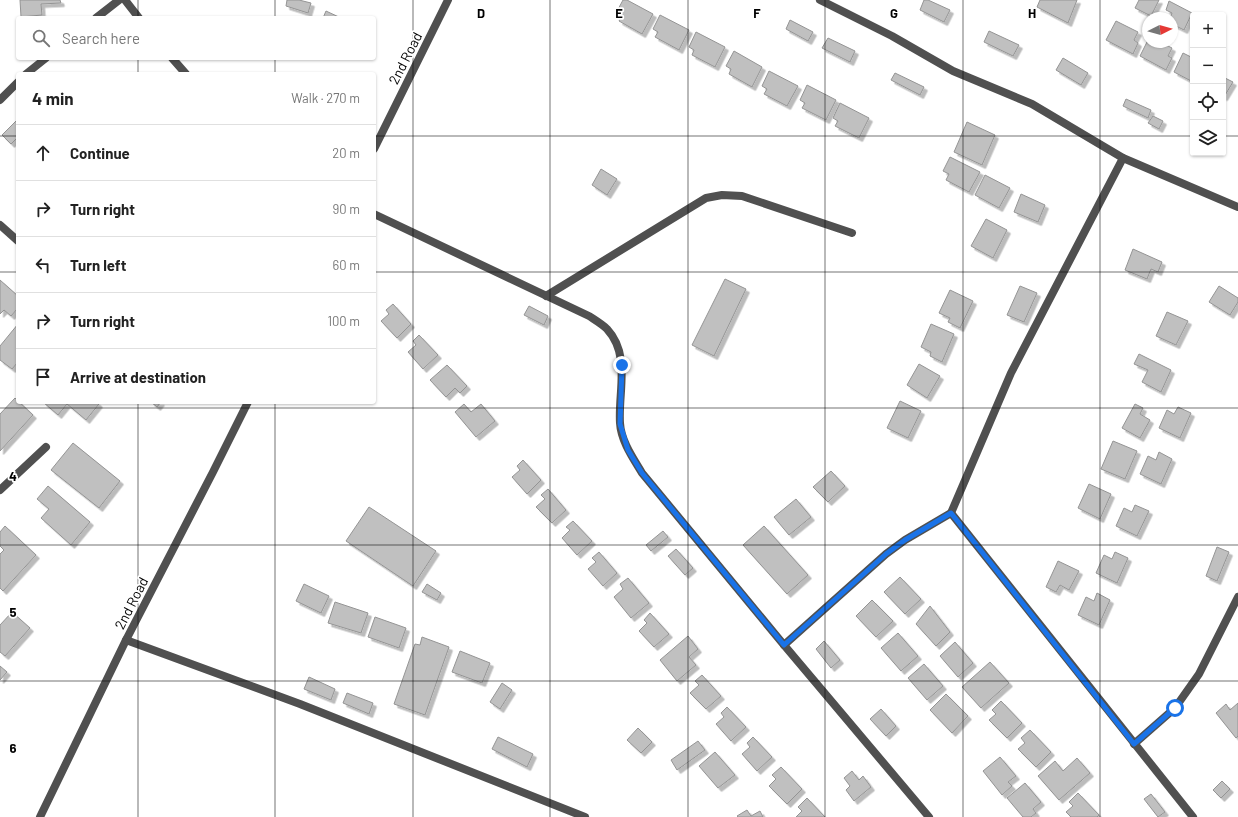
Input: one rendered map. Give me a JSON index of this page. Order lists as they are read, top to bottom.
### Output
{
  "streets": {
    "street": ["2nd Road"]
  },
  "north": "right",
  "page": {
    "map_buttons": ["+", "−"],
    "search": "Search here",
    "heading": ["4 min", "Walk · 270 m"],
    "list": [
      ["Continue", "20 m"],
      ["Turn right", "90 m"],
      ["Turn left", "60 m"],
      ["Turn right", "100 m"],
      "Arrive at destination"
    ]
  },
  "grid": {
    "columns": [
      "D",
      "E",
      "F",
      "G",
      "H"
    ],
    "rows": ["4", "5", "6"]
  }
}
